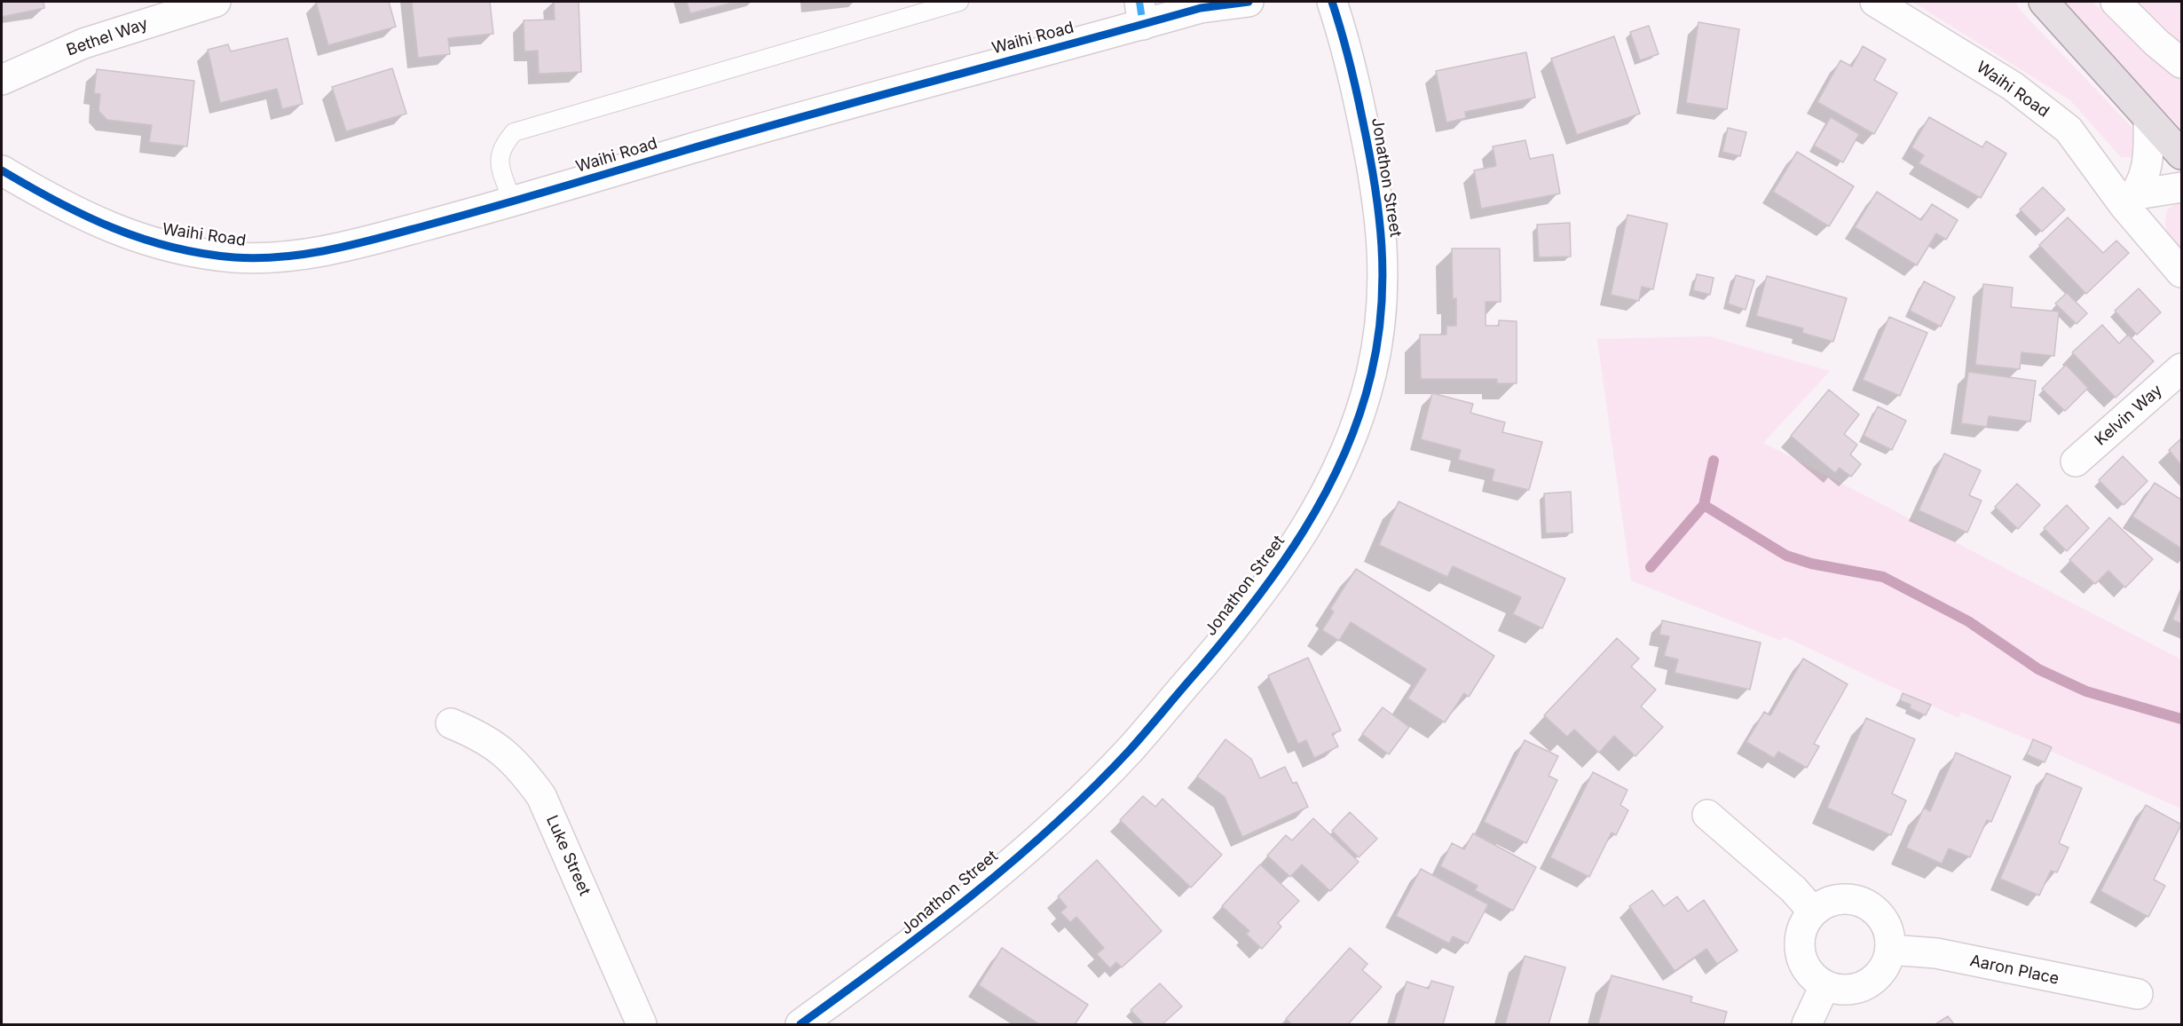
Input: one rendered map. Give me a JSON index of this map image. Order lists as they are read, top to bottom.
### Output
{
  "streets": {
    "street": [
      "Bethel Way",
      "Waihi Road",
      "Jonathon Street",
      "Kelvin Way",
      "Luke Street",
      "Aaron Place"
    ]
  }
}
